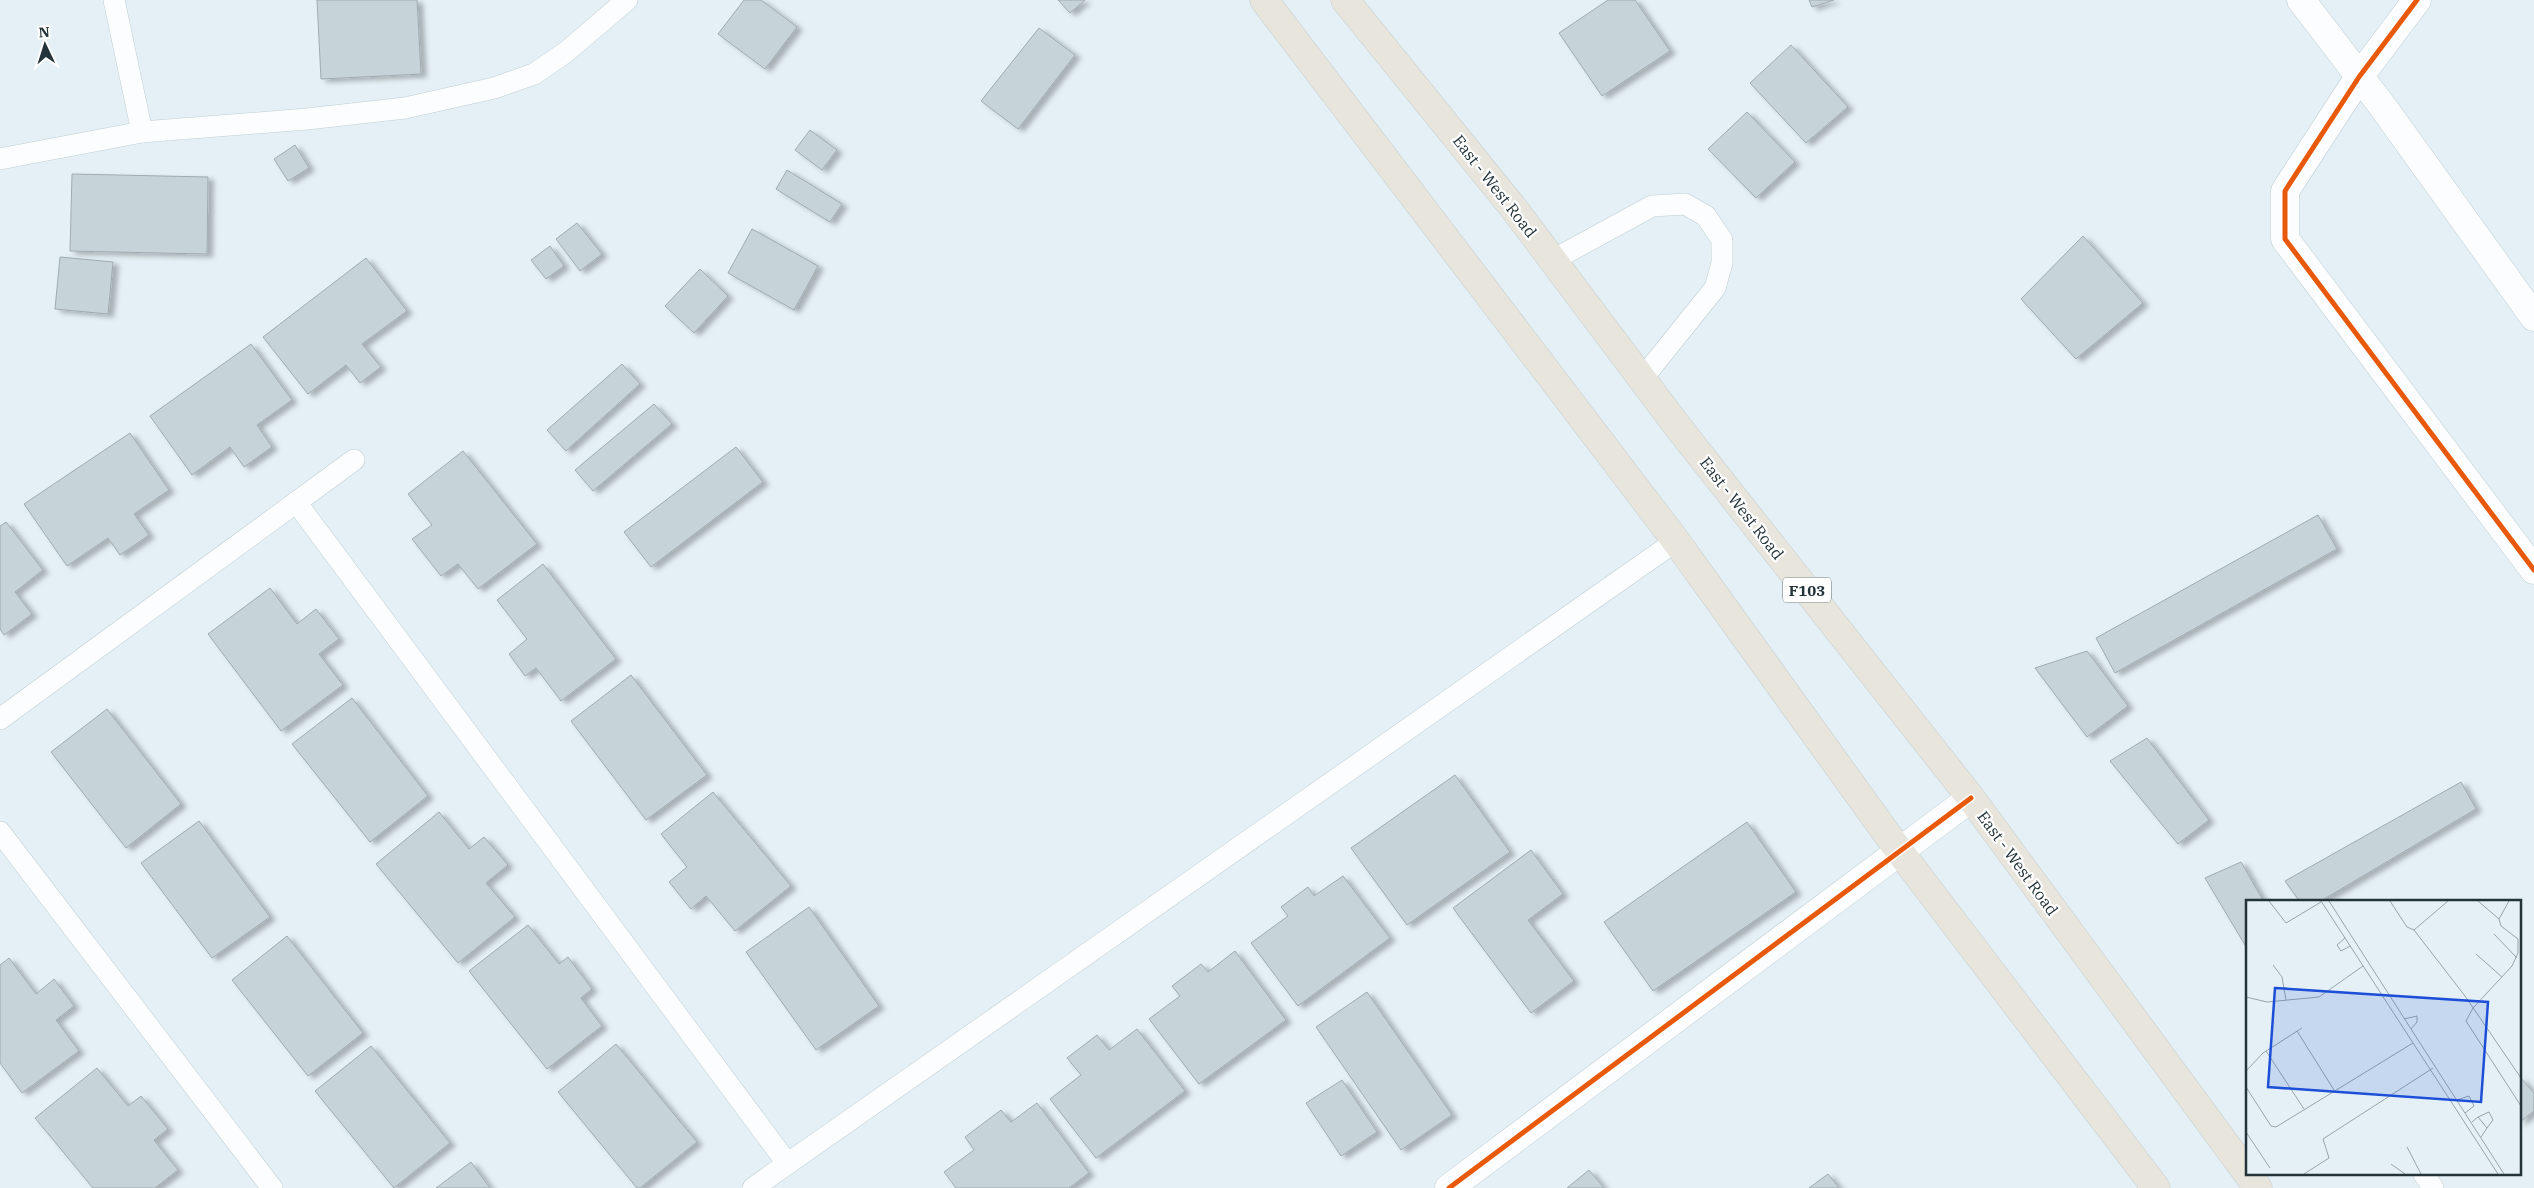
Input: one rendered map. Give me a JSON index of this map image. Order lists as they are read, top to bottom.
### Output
{
  "streets": {
    "main road": ["East - West Road", "F103"]
  },
  "north": "top"
}
